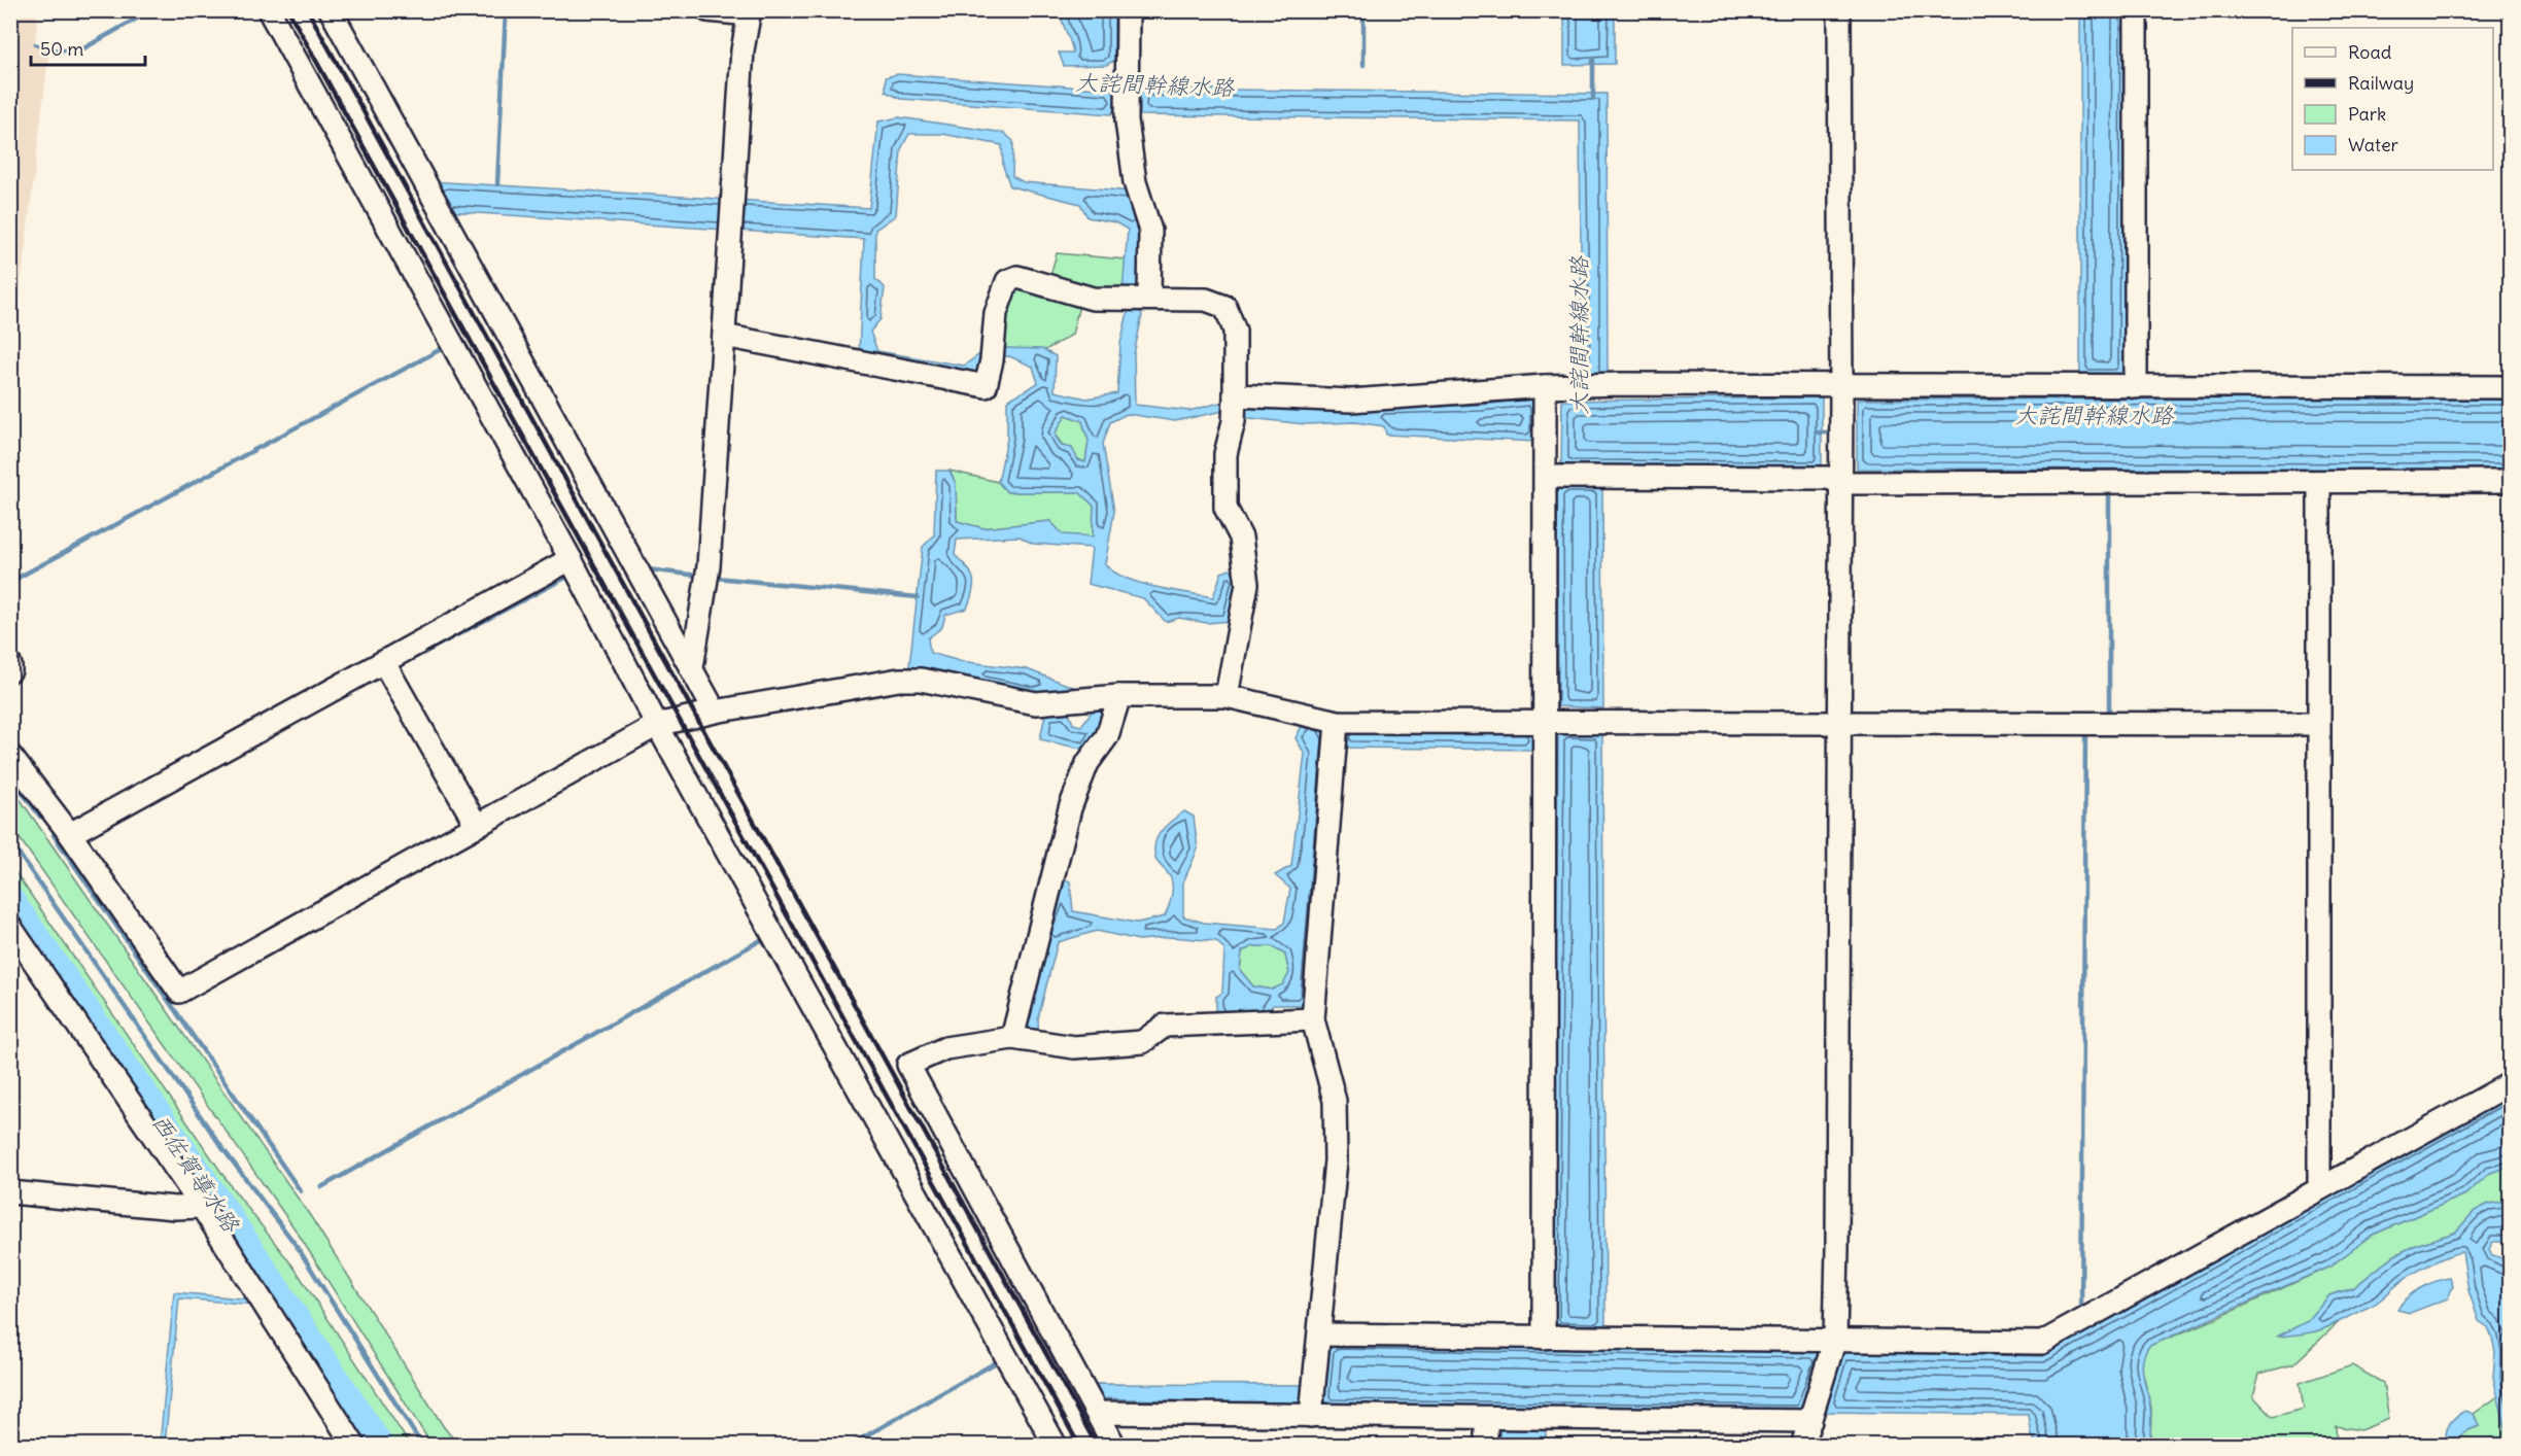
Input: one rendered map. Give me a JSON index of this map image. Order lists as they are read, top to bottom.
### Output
{
  "water": ["大詫間幹線水路", "西佐賀導水路"],
  "legend": [
    "Road",
    "Railway",
    "Park",
    "Water"
  ],
  "scale_bar": "50 m"
}
